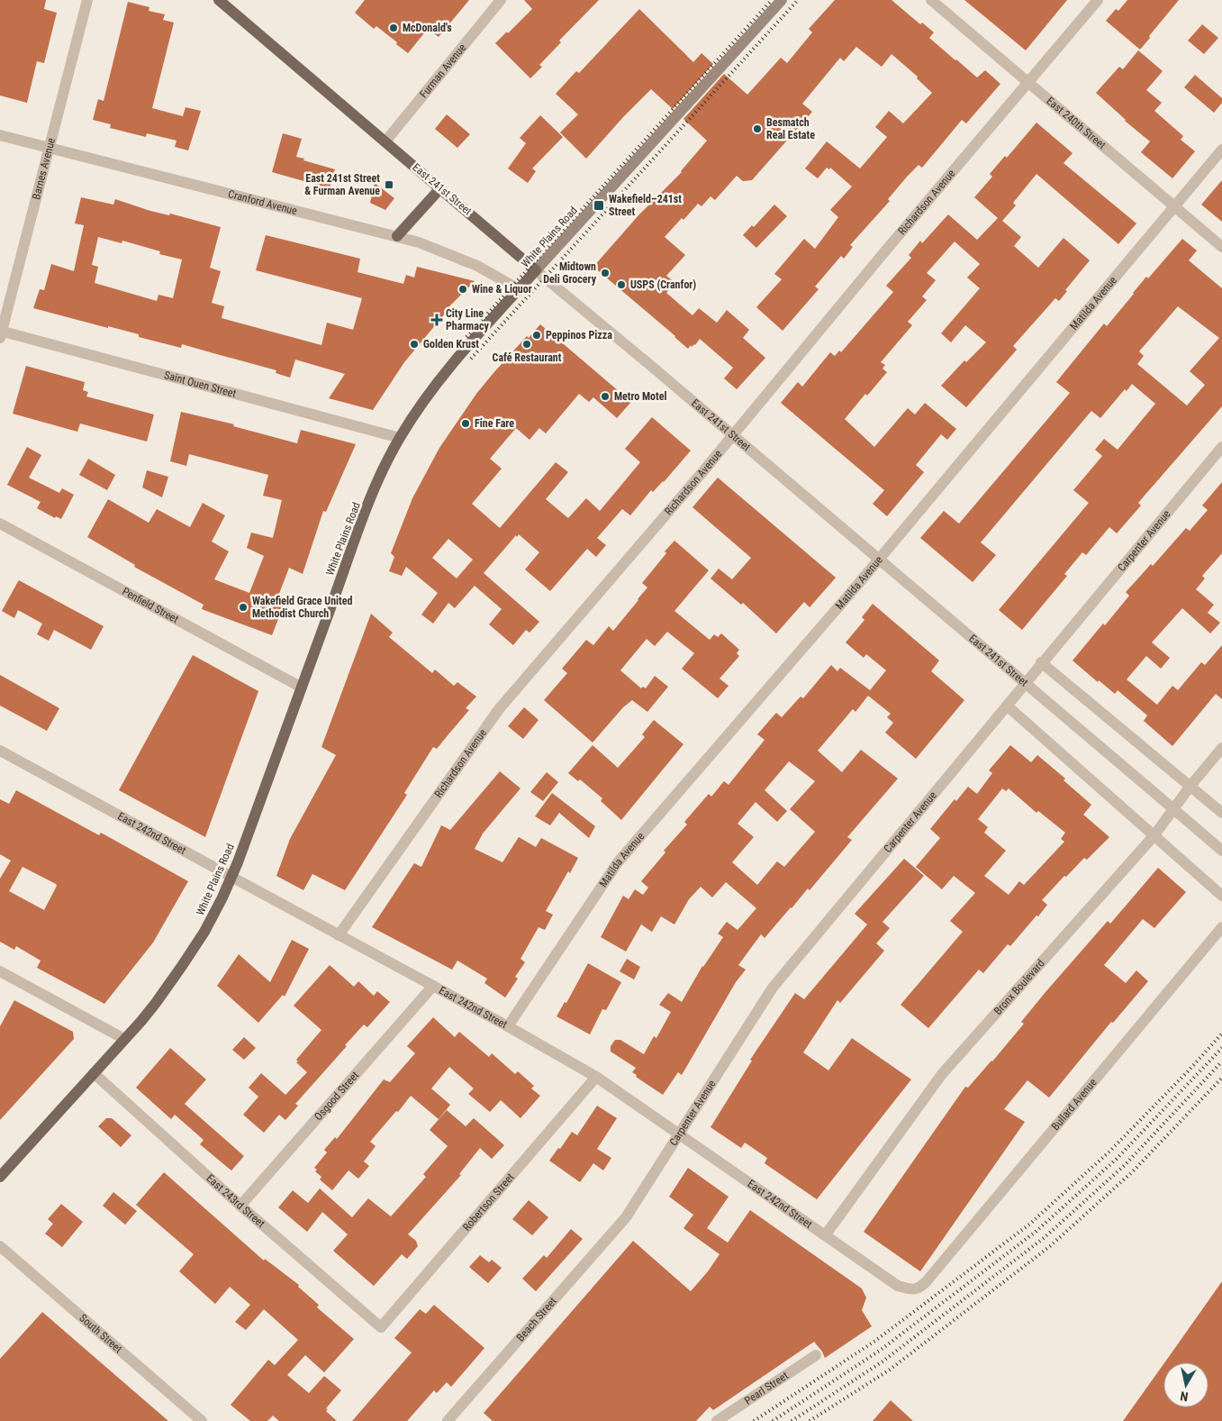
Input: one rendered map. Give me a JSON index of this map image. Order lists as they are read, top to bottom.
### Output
{
  "streets": {
    "main road": ["East 241st Street", "White Plains Road"],
    "street": [
      "Furman Avenue",
      "East 240th Street",
      "Barnes Avenue",
      "Richardson Avenue",
      "Cranford Avenue",
      "Matilda Avenue",
      "Saint Ouen Street",
      "Carpenter Avenue",
      "Penfield Street",
      "East 242nd Street",
      "Bronx Boulevard",
      "Osgood Street",
      "Bullard Avenue",
      "East 243rd Street",
      "Robertson Street",
      "Beach Street",
      "South Street",
      "Pearl Street"
    ]
  },
  "crossings": [
    ["Furman Avenue", "East 241st Street"],
    ["East 240th Street", "Richardson Avenue"],
    ["East 240th Street", "Matilda Avenue"],
    ["Barnes Avenue", "Cranford Avenue"],
    ["Barnes Avenue", "Saint Ouen Street"],
    ["East 241st Street", "Richardson Avenue"],
    ["East 241st Street", "White Plains Road"],
    ["East 241st Street", "Matilda Avenue"],
    ["East 241st Street", "Carpenter Avenue"],
    ["Richardson Avenue", "East 242nd Street"],
    ["Cranford Avenue", "White Plains Road"],
    ["White Plains Road", "Saint Ouen Street"],
    ["White Plains Road", "Penfield Street"],
    ["White Plains Road", "East 242nd Street"],
    ["White Plains Road", "East 243rd Street"],
    ["Matilda Avenue", "East 242nd Street"],
    ["Carpenter Avenue", "East 242nd Street"],
    ["Carpenter Avenue", "Beach Street"],
    ["East 242nd Street", "Bronx Boulevard"],
    ["East 242nd Street", "Osgood Street"],
    ["East 242nd Street", "Bullard Avenue"],
    ["East 242nd Street", "Robertson Street"],
    ["Osgood Street", "East 243rd Street"],
    ["East 243rd Street", "Robertson Street"]
  ],
  "places": {
    "other": [
      "McDonald's",
      "Besmatch Real Estate",
      "Midtown Deli Grocery",
      "USPS (Cranfor)",
      "Wine & Liquor",
      "Peppinos Pizza",
      "Golden Krust",
      "Café Restaurant",
      "Metro Motel",
      "Fine Fare",
      "Wakefield Grace United Methodist Church"
    ],
    "transit": ["East 241st Street & Furman Avenue", "Wakefield–241st Street"],
    "health": ["City Line Pharmacy"]
  },
  "north": "bottom"
}
